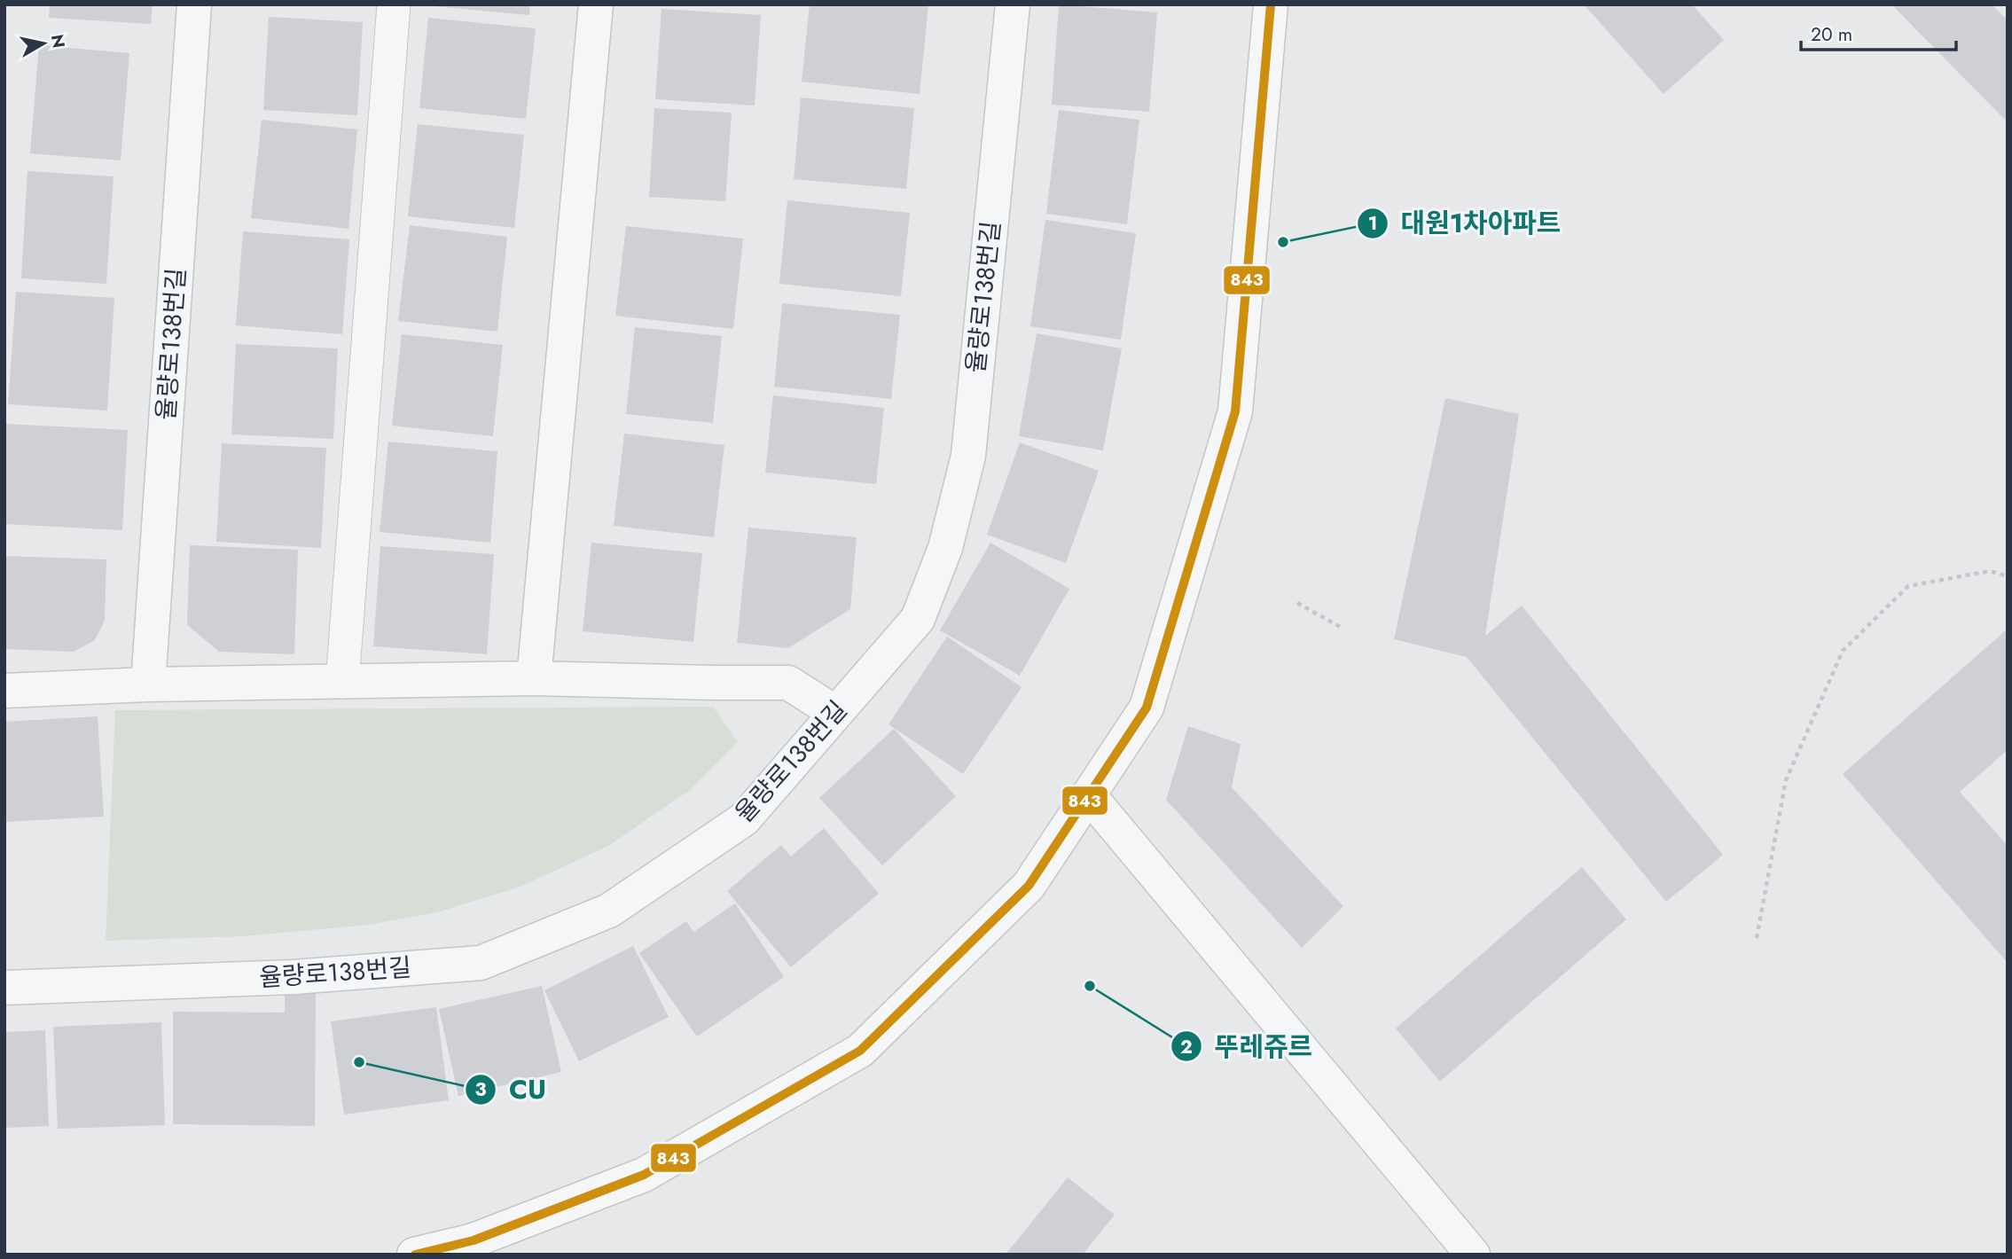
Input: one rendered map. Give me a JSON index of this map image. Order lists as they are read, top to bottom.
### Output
{
  "streets": {
    "street": ["율량로138번길"]
  },
  "places": ["대원1차아파트", "뚜레쥬르", "CU"],
  "lines": ["transit line 843"],
  "scale_bar": "20 m",
  "north": "right"
}
